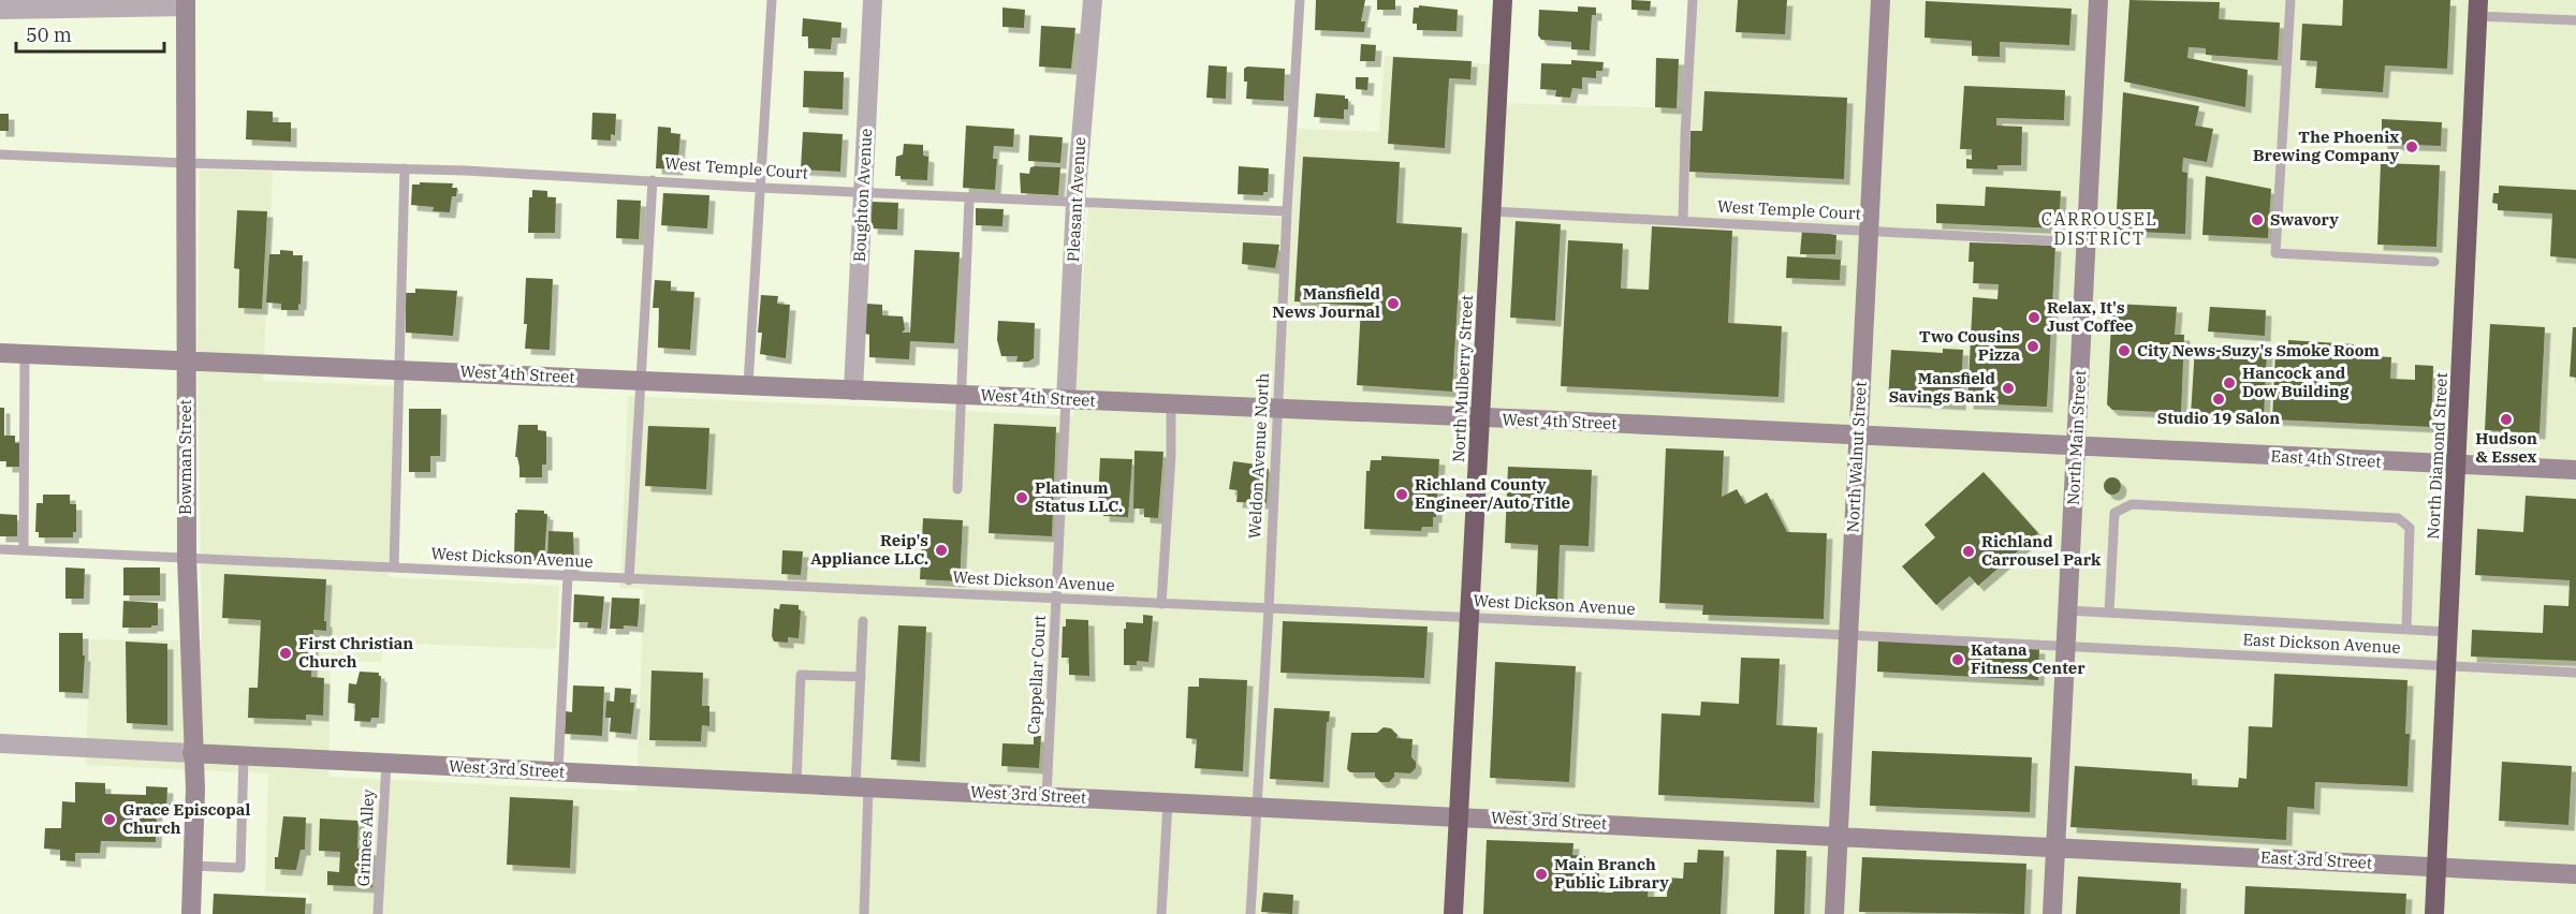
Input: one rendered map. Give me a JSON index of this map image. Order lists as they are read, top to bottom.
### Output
{
  "streets": {
    "highway": ["North Mulberry Street", "North Diamond Street"],
    "street": [
      "Boughton Avenue",
      "Pleasant Avenue",
      "West 4th Street",
      "North Main Street",
      "Bowman Street",
      "North Walnut Street",
      "East 4th Street",
      "West 3rd Street",
      "East 3rd Street"
    ],
    "lane": [
      "West Temple Court",
      "Weldon Avenue North",
      "West Dickson Avenue",
      "East Dickson Avenue",
      "Cappellar Court",
      "Grimes Alley"
    ]
  },
  "crossings": [
    ["West Temple Court", "Boughton Avenue"],
    ["West Temple Court", "Pleasant Avenue"],
    ["West Temple Court", "North Mulberry Street"],
    ["West Temple Court", "North Main Street"],
    ["West Temple Court", "Weldon Avenue North"],
    ["West Temple Court", "Bowman Street"],
    ["West Temple Court", "North Walnut Street"],
    ["Boughton Avenue", "West 4th Street"],
    ["Pleasant Avenue", "West 4th Street"],
    ["Pleasant Avenue", "Cappellar Court"],
    ["West 4th Street", "North Mulberry Street"],
    ["West 4th Street", "North Main Street"],
    ["West 4th Street", "Weldon Avenue North"],
    ["West 4th Street", "Bowman Street"],
    ["West 4th Street", "North Walnut Street"],
    ["West 4th Street", "East 4th Street"],
    ["West 4th Street", "Cappellar Court"],
    ["North Mulberry Street", "West Dickson Avenue"],
    ["North Mulberry Street", "West 3rd Street"],
    ["North Main Street", "East 4th Street"],
    ["North Main Street", "West Dickson Avenue"],
    ["North Main Street", "East Dickson Avenue"],
    ["North Main Street", "West 3rd Street"],
    ["North Main Street", "East 3rd Street"],
    ["Weldon Avenue North", "West Dickson Avenue"],
    ["Weldon Avenue North", "West 3rd Street"],
    ["North Diamond Street", "East 4th Street"],
    ["North Diamond Street", "East Dickson Avenue"],
    ["North Diamond Street", "East 3rd Street"],
    ["Bowman Street", "West Dickson Avenue"],
    ["Bowman Street", "West 3rd Street"],
    ["North Walnut Street", "West Dickson Avenue"],
    ["North Walnut Street", "West 3rd Street"],
    ["West Dickson Avenue", "East Dickson Avenue"],
    ["West Dickson Avenue", "Cappellar Court"],
    ["Cappellar Court", "West 3rd Street"],
    ["West 3rd Street", "Grimes Alley"],
    ["West 3rd Street", "East 3rd Street"]
  ],
  "districts": ["CARROUSEL DISTRICT"],
  "places": [
    "The Phoenix Brewing Company",
    "Swavory",
    "Mansfield News Journal",
    "Relax, It's Just Coffee",
    "Two Cousins Pizza",
    "City News-Suzy's Smoke Room",
    "Hancock and Dow Building",
    "Mansfield Savings Bank",
    "Studio 19 Salon",
    "Hudson & Essex",
    "Richland County Engineer/Auto Title",
    "Platinum Status LLC.",
    "Reip's Appliance LLC.",
    "Richland Carrousel Park",
    "First Christian Church",
    "Katana Fitness Center",
    "Grace Episcopal Church",
    "Main Branch Public Library"
  ],
  "scale_bar": "50 m"
}
